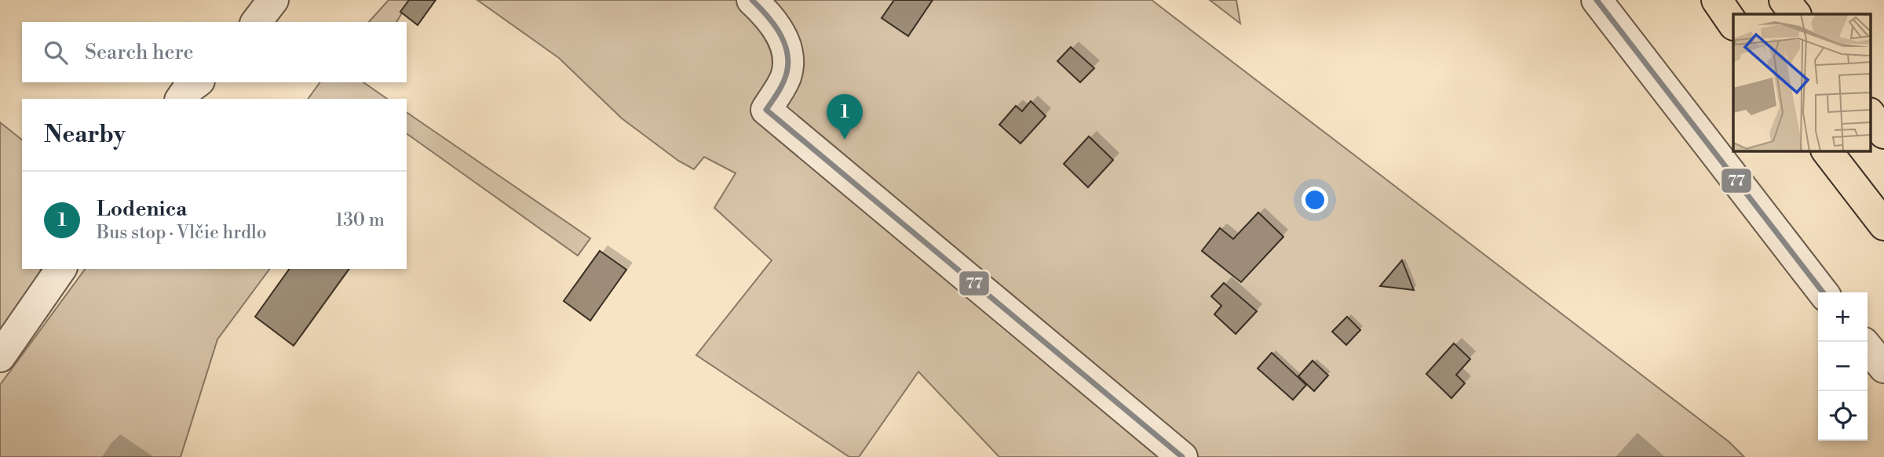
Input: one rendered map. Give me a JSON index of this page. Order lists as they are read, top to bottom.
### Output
{
  "lines": ["transit line 77"],
  "page": {
    "search": "Search here",
    "pins": "1",
    "heading": "Nearby",
    "list": [
      {
        "mark": "1",
        "name": "Lodenica",
        "note": "Bus stop · Vlčie hrdlo",
        "value": "130 m"
      }
    ],
    "map_buttons": ["+", "−"]
  }
}
